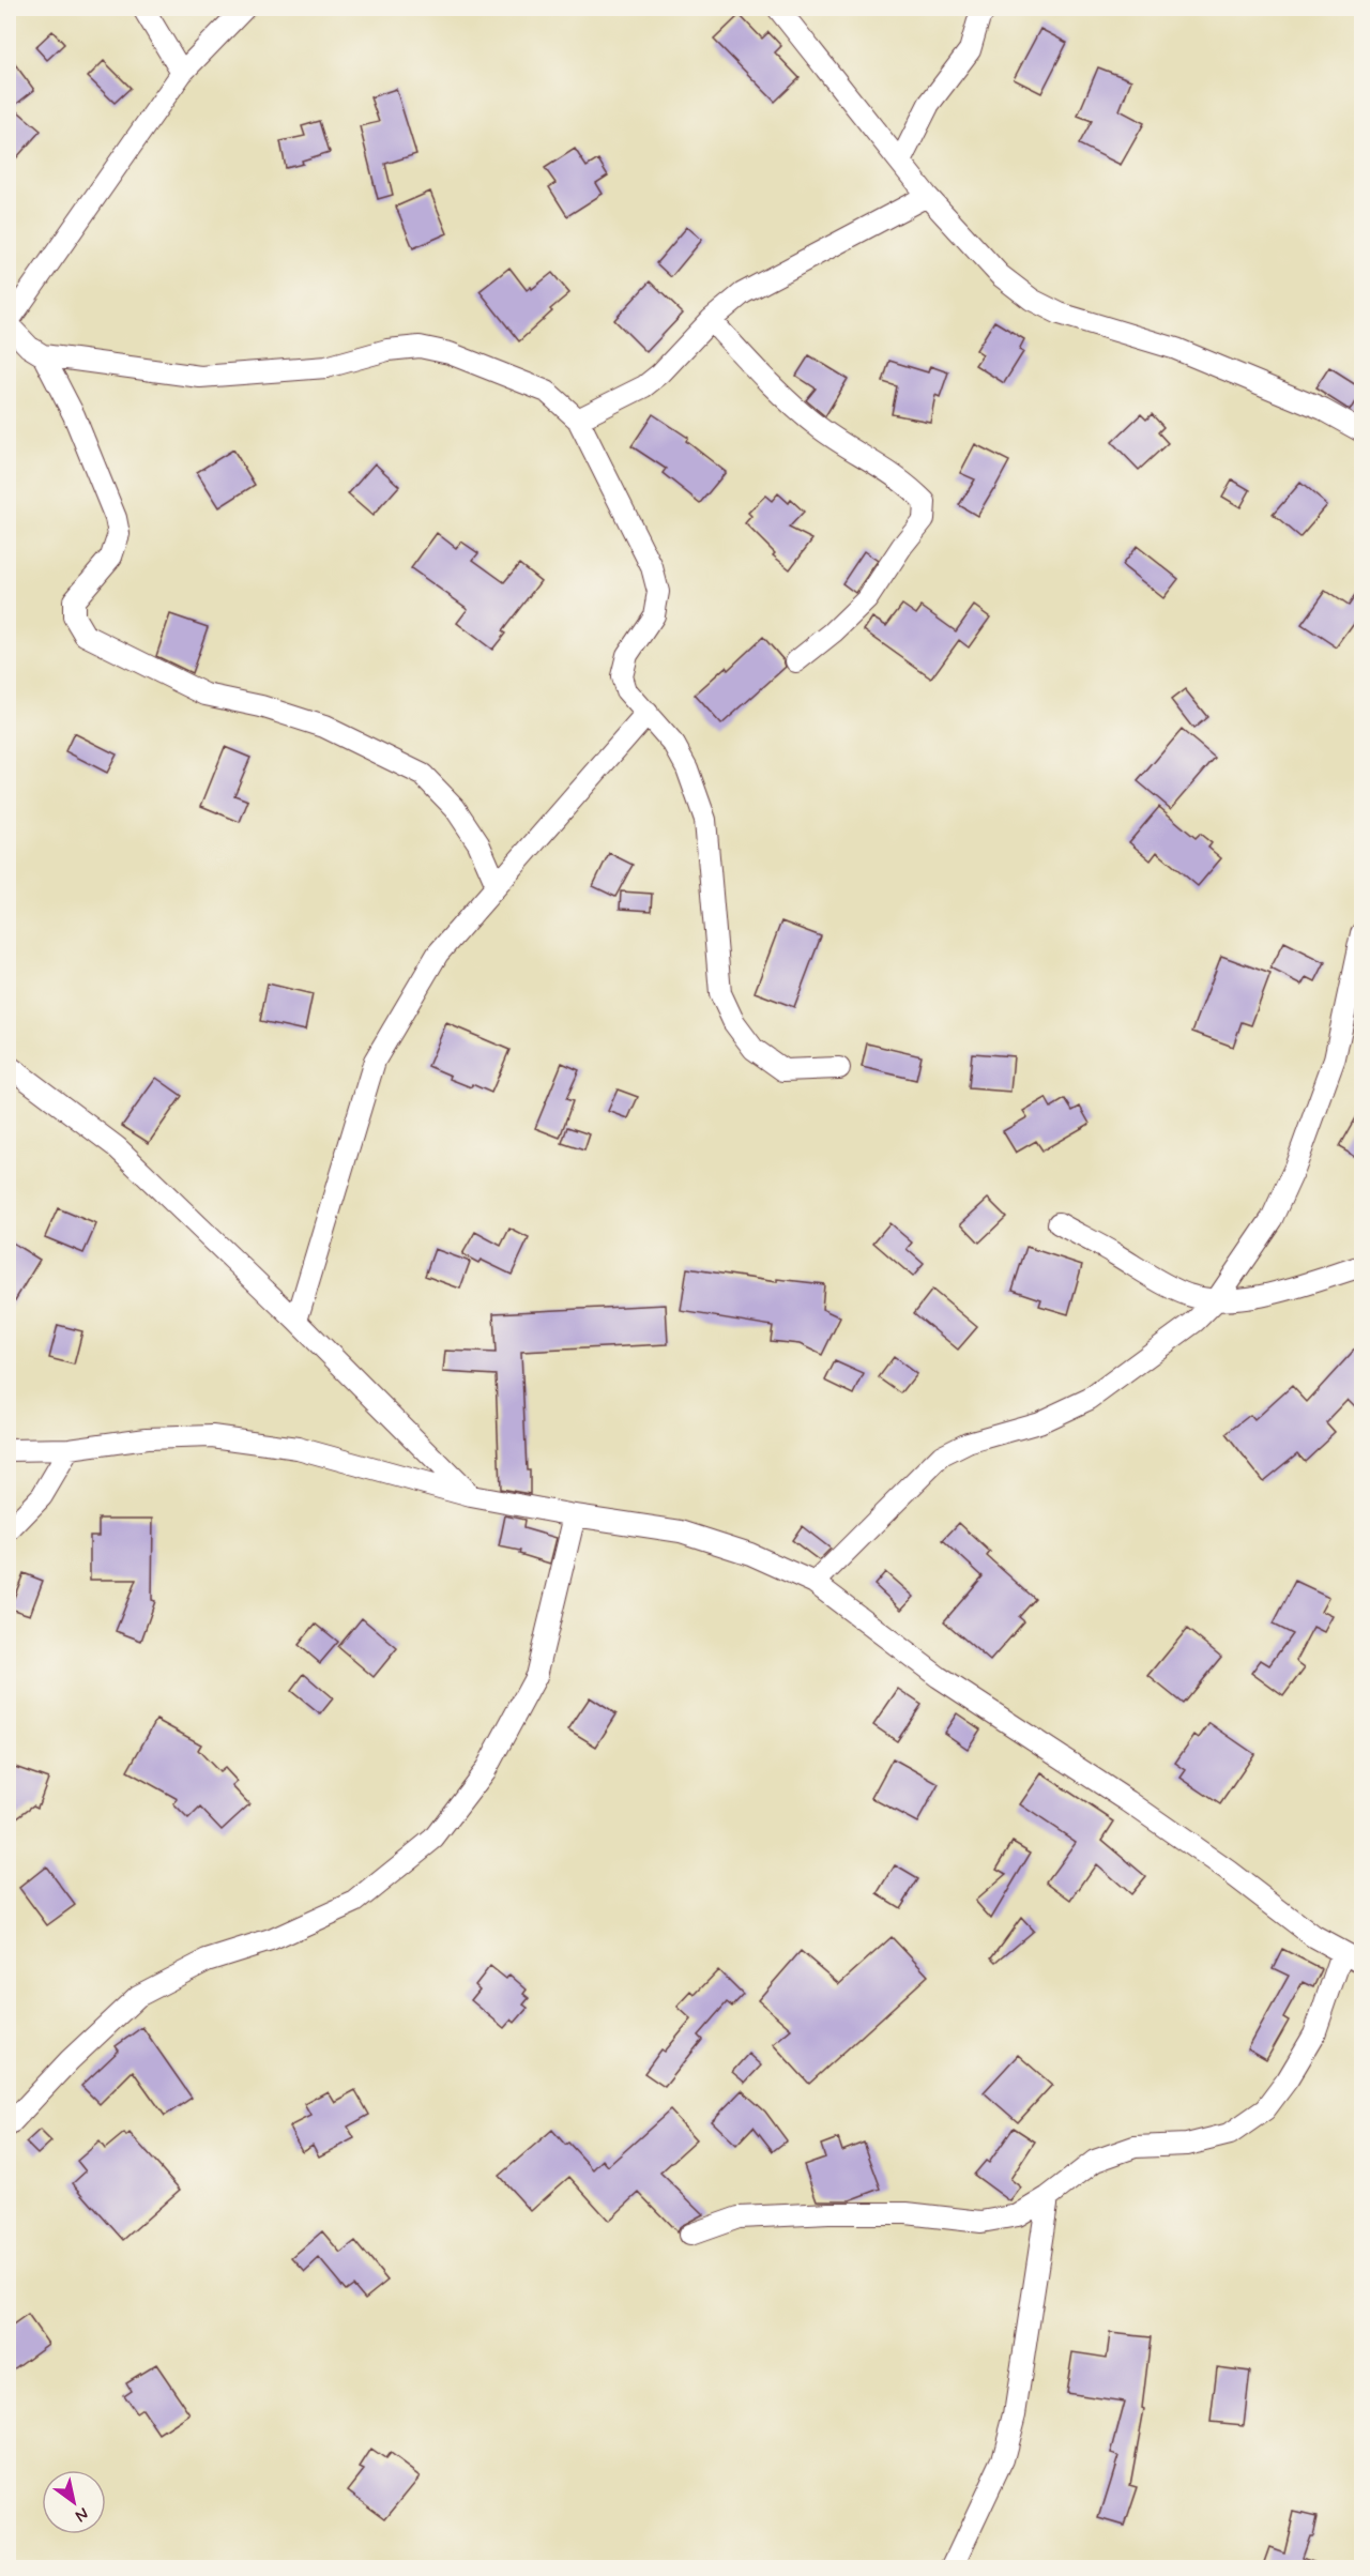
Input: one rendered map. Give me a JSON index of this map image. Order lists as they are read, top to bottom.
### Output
{
  "north": "bottom right"
}
